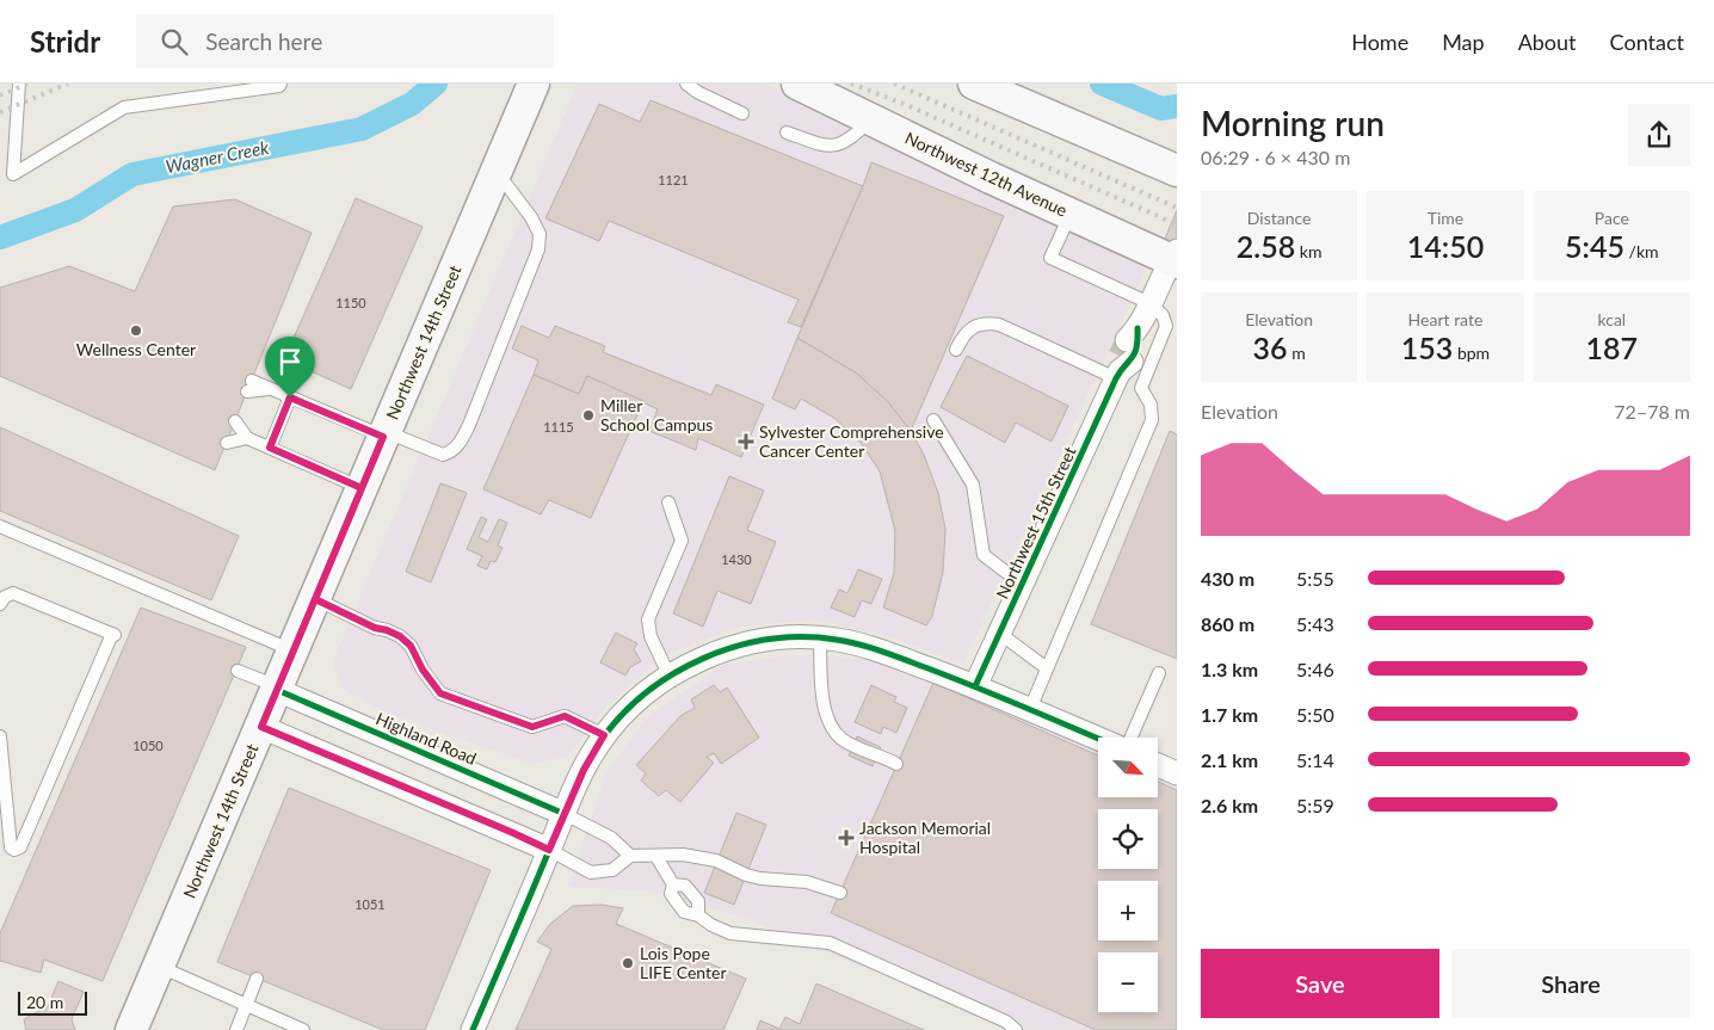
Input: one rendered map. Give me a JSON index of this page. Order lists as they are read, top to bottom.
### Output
{
  "streets": {
    "main road": ["Northwest 12th Avenue", "Northwest 14th Street"],
    "street": ["Northwest 15th Street", "Highland Road"]
  },
  "crossings": [
    ["Northwest 12th Avenue", "Northwest 15th Street"],
    ["Northwest 14th Street", "Highland Road"]
  ],
  "water": ["Wagner Creek"],
  "places": {
    "other": ["Wellness Center", "Miller School Campus", "Lois Pope LIFE Center"],
    "health": ["Sylvester Comprehensive Cancer Center", "Jackson Memorial Hospital"]
  },
  "house_numbers": [
    "1121",
    "1150",
    "1115",
    "1430",
    "1050",
    "1051"
  ],
  "scale_bar": "20 m",
  "north": "bottom right",
  "page": {
    "header": "Stridr",
    "search": "Search here",
    "nav": [
      "Home",
      "Map",
      "About",
      "Contact"
    ],
    "heading": ["Morning run", "06:29 · 6 × 430 m"],
    "stats": [
      ["Distance", "2.58 km"],
      ["Time", "14:50"],
      ["Pace", "5:45 /km"],
      ["Elevation", "36 m"],
      ["Heart rate", "153 bpm"],
      ["kcal", "187"]
    ],
    "chart": ["Elevation", "72–78 m"],
    "list": [
      {
        "name": "430 m",
        "note": "5:55"
      },
      {
        "name": "860 m",
        "note": "5:43"
      },
      {
        "name": "1.3 km",
        "note": "5:46"
      },
      {
        "name": "1.7 km",
        "note": "5:50"
      },
      {
        "name": "2.1 km",
        "note": "5:14"
      },
      {
        "name": "2.6 km",
        "note": "5:59"
      }
    ],
    "map_buttons": ["+", "−"],
    "buttons": ["Save", "Share"],
    "scale": "20 m"
  }
}
